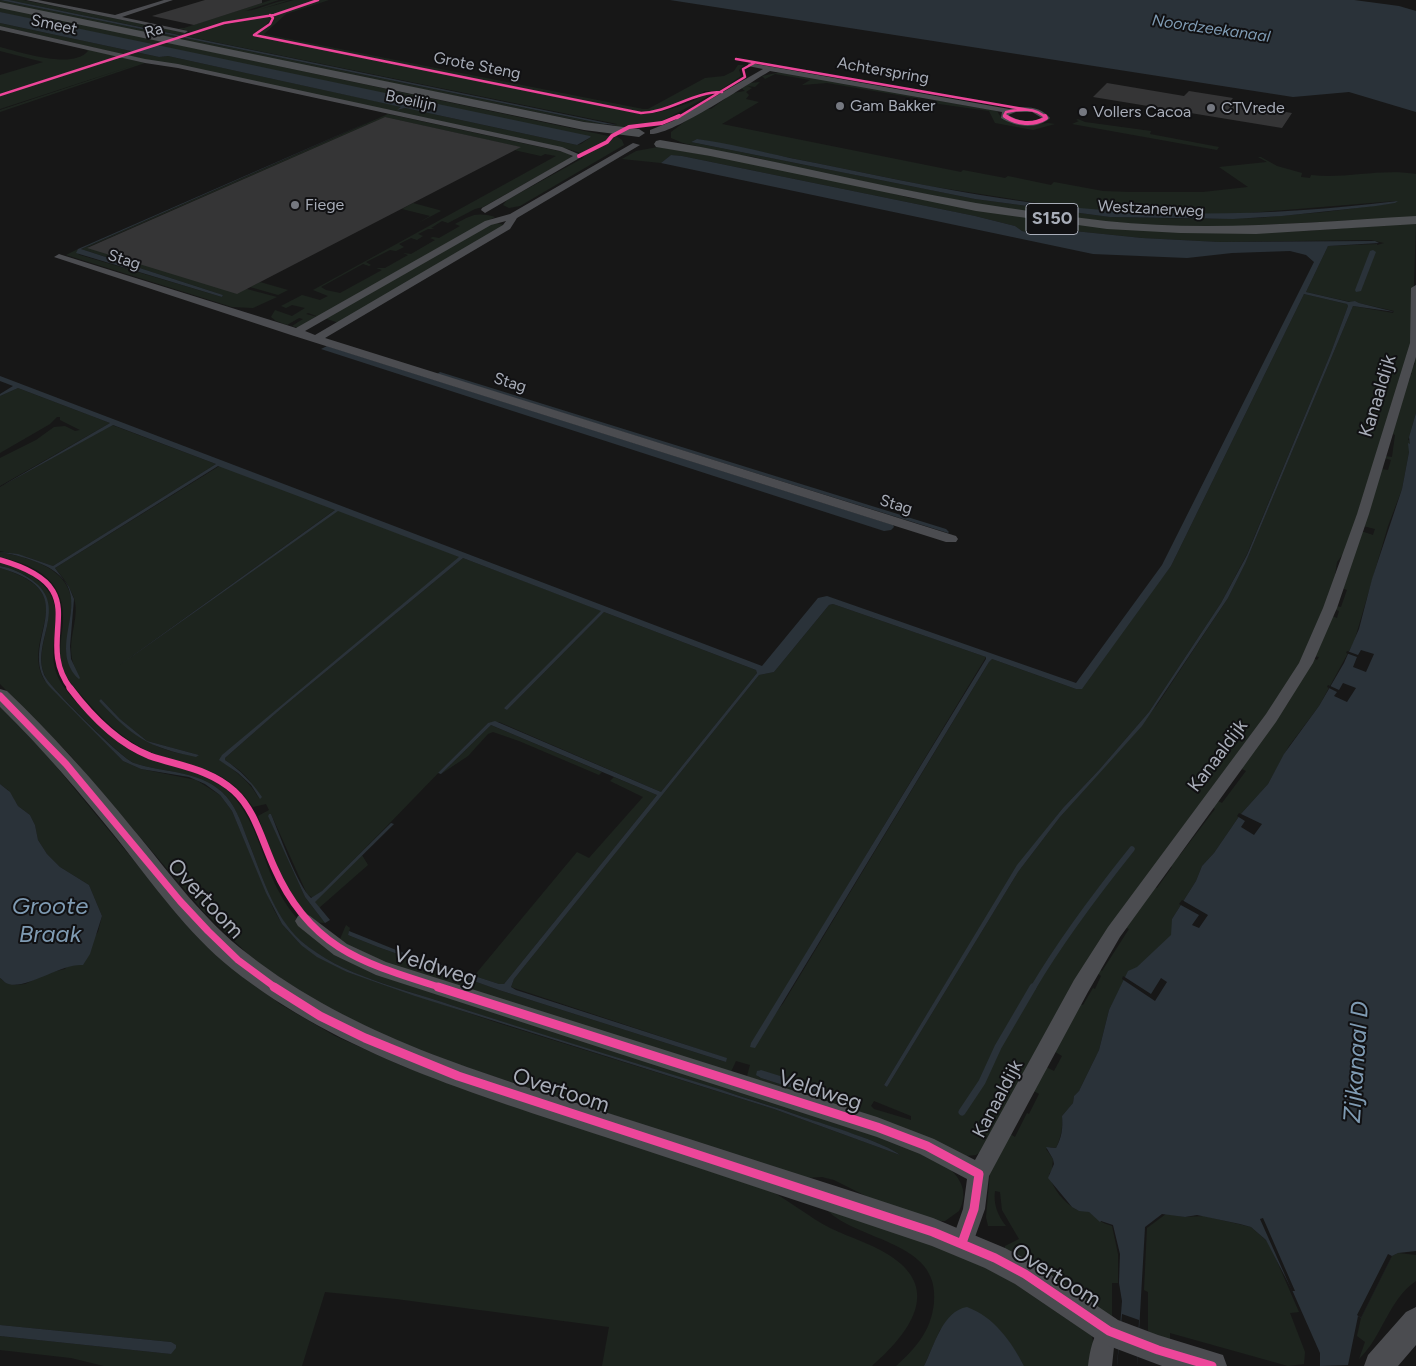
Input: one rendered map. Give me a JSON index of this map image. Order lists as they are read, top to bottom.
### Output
{
  "streets": {
    "main road": ["Westzanerweg", "S150"],
    "street": [
      "Smeet",
      "Achterspring",
      "Boeilijn",
      "Stag",
      "Kanaaldijk",
      "Overtoom",
      "Veldweg"
    ],
    "cycle path": ["Ra", "Grote Steng"]
  },
  "crossings": [
    ["Smeet", "Boeilijn"],
    ["Westzanerweg", "S150"],
    ["Kanaaldijk", "Veldweg"]
  ],
  "water": ["Noordzeekanaal", "Groote Braak", "Zijkanaal D"],
  "places": [
    "Gam Bakker",
    "CTVrede",
    "Vollers Cacoa",
    "Fiege"
  ]
}
